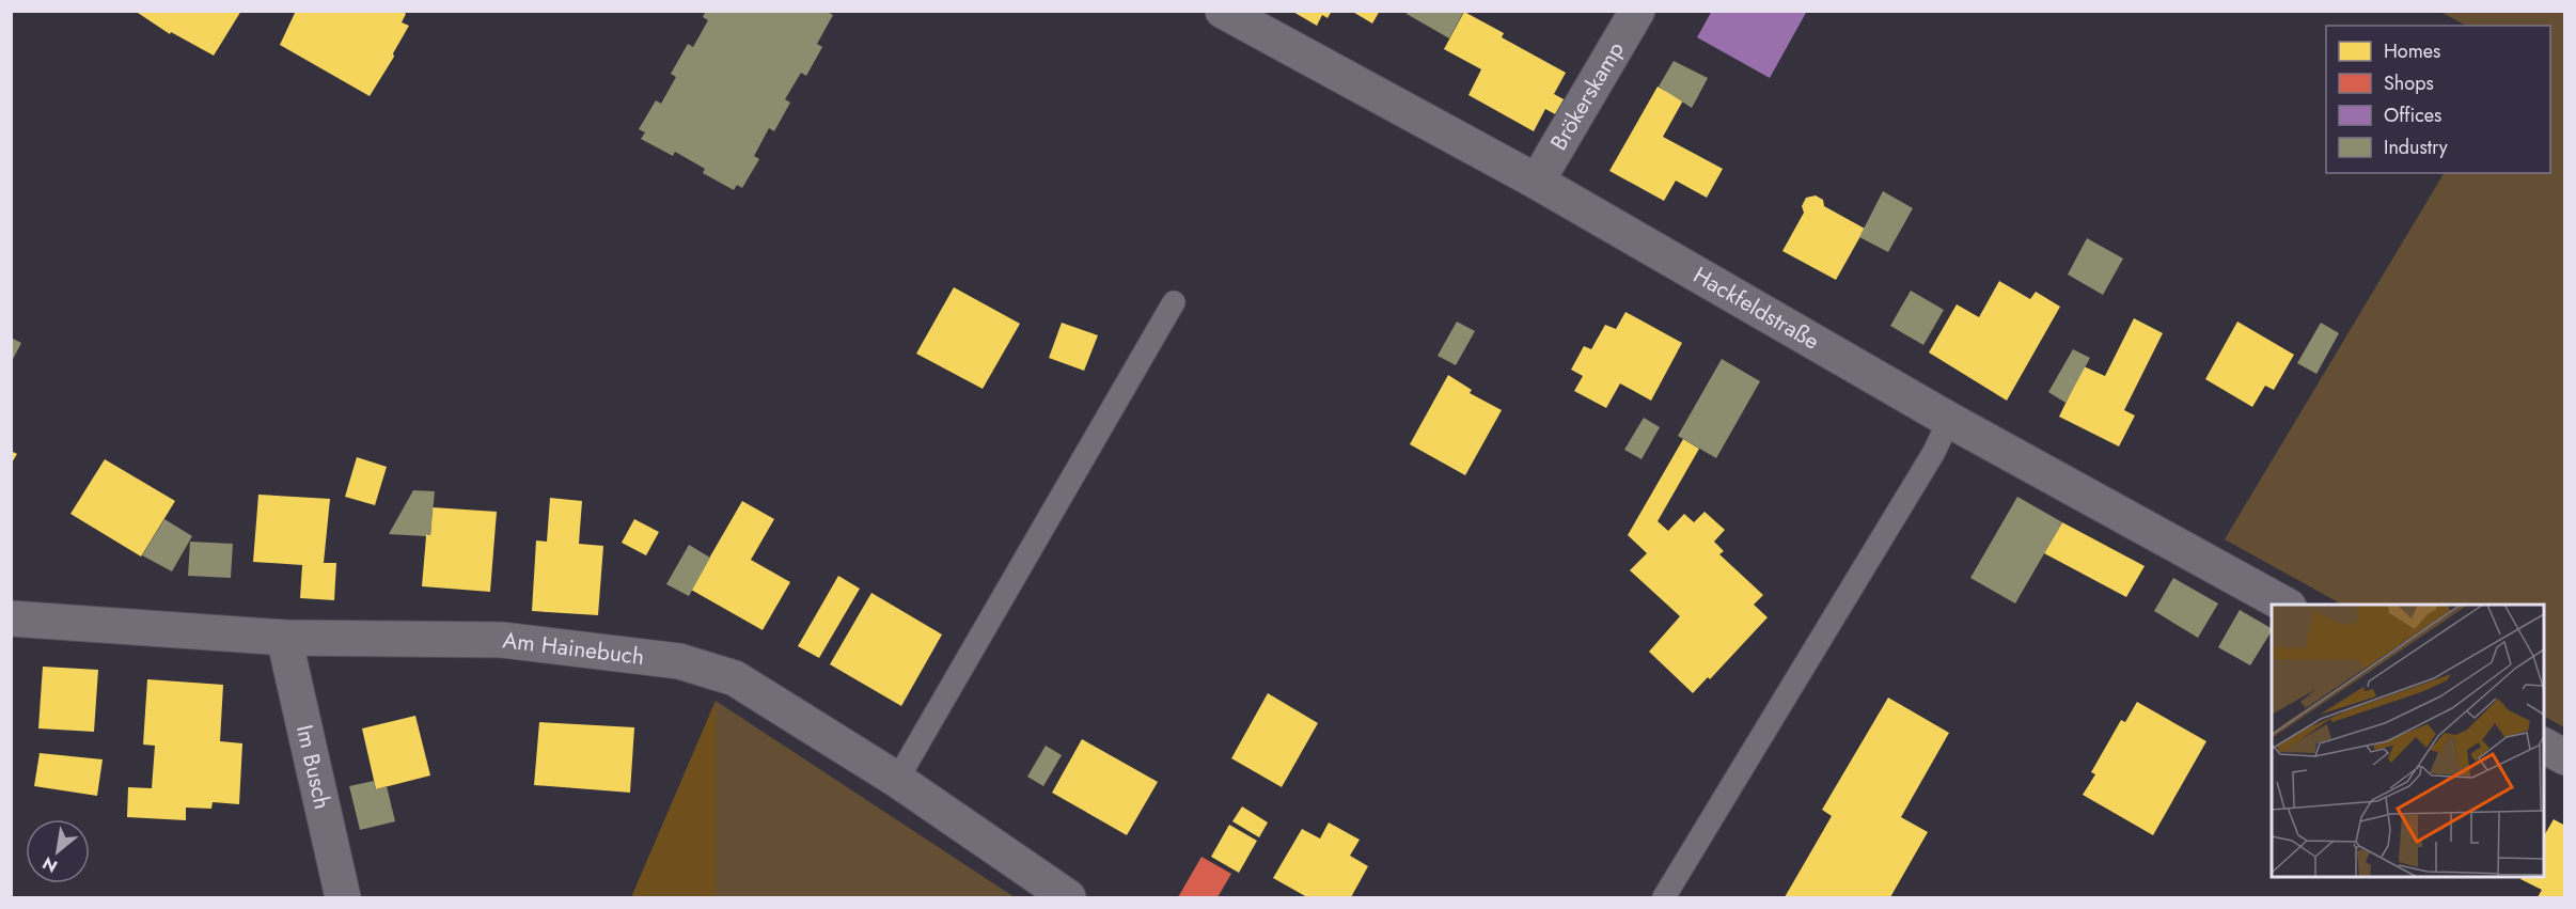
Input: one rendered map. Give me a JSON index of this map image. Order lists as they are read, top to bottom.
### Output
{
  "streets": {
    "street": [
      "Brökerskamp",
      "Hackfeldstraße",
      "Am Hainebuch",
      "Im Busch"
    ]
  },
  "crossings": [
    ["Brökerskamp", "Hackfeldstraße"],
    ["Am Hainebuch", "Im Busch"]
  ],
  "legend": [
    "Homes",
    "Shops",
    "Offices",
    "Industry"
  ],
  "north": "bottom left"
}
